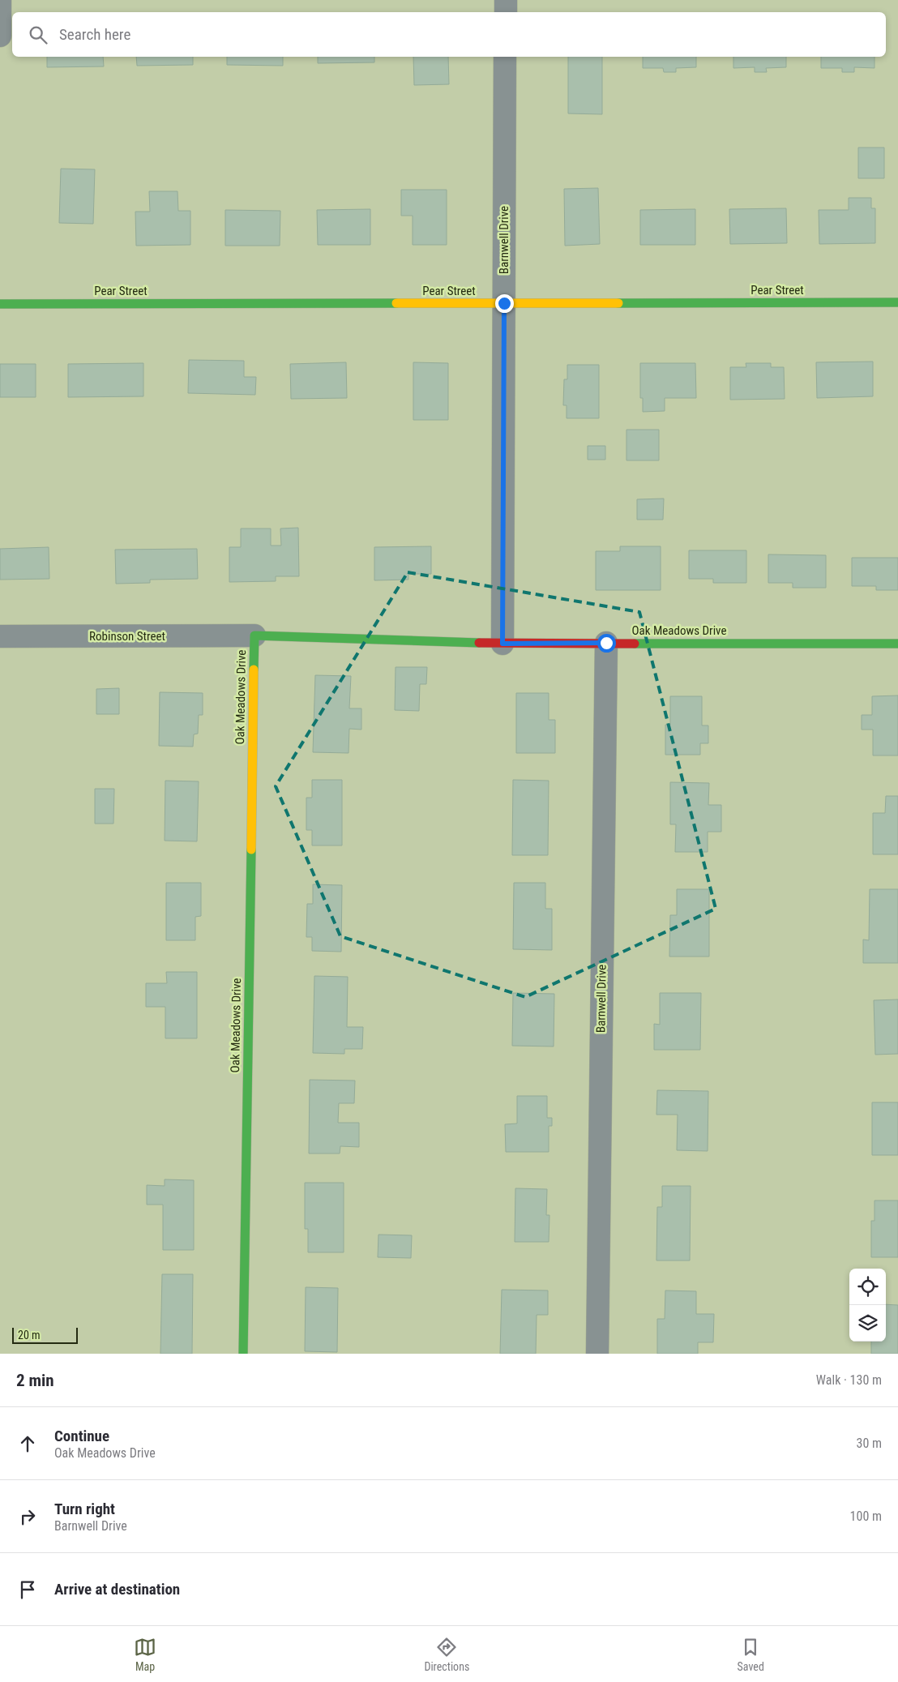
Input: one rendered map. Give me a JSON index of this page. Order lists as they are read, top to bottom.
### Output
{
  "streets": {
    "street": [
      "Barnwell Drive",
      "Pear Street",
      "Oak Meadows Drive",
      "Robinson Street"
    ]
  },
  "crossings": [
    ["Barnwell Drive", "Pear Street"],
    ["Barnwell Drive", "Oak Meadows Drive"],
    ["Oak Meadows Drive", "Robinson Street"]
  ],
  "scale_bar": "20 m",
  "page": {
    "search": "Search here",
    "scale": "20 m",
    "heading": ["2 min", "Walk · 130 m"],
    "list": [
      ["Continue", "Oak Meadows Drive", "30 m"],
      ["Turn right", "Barnwell Drive", "100 m"],
      "Arrive at destination"
    ],
    "nav": ["Map", "Directions", "Saved"]
  }
}
